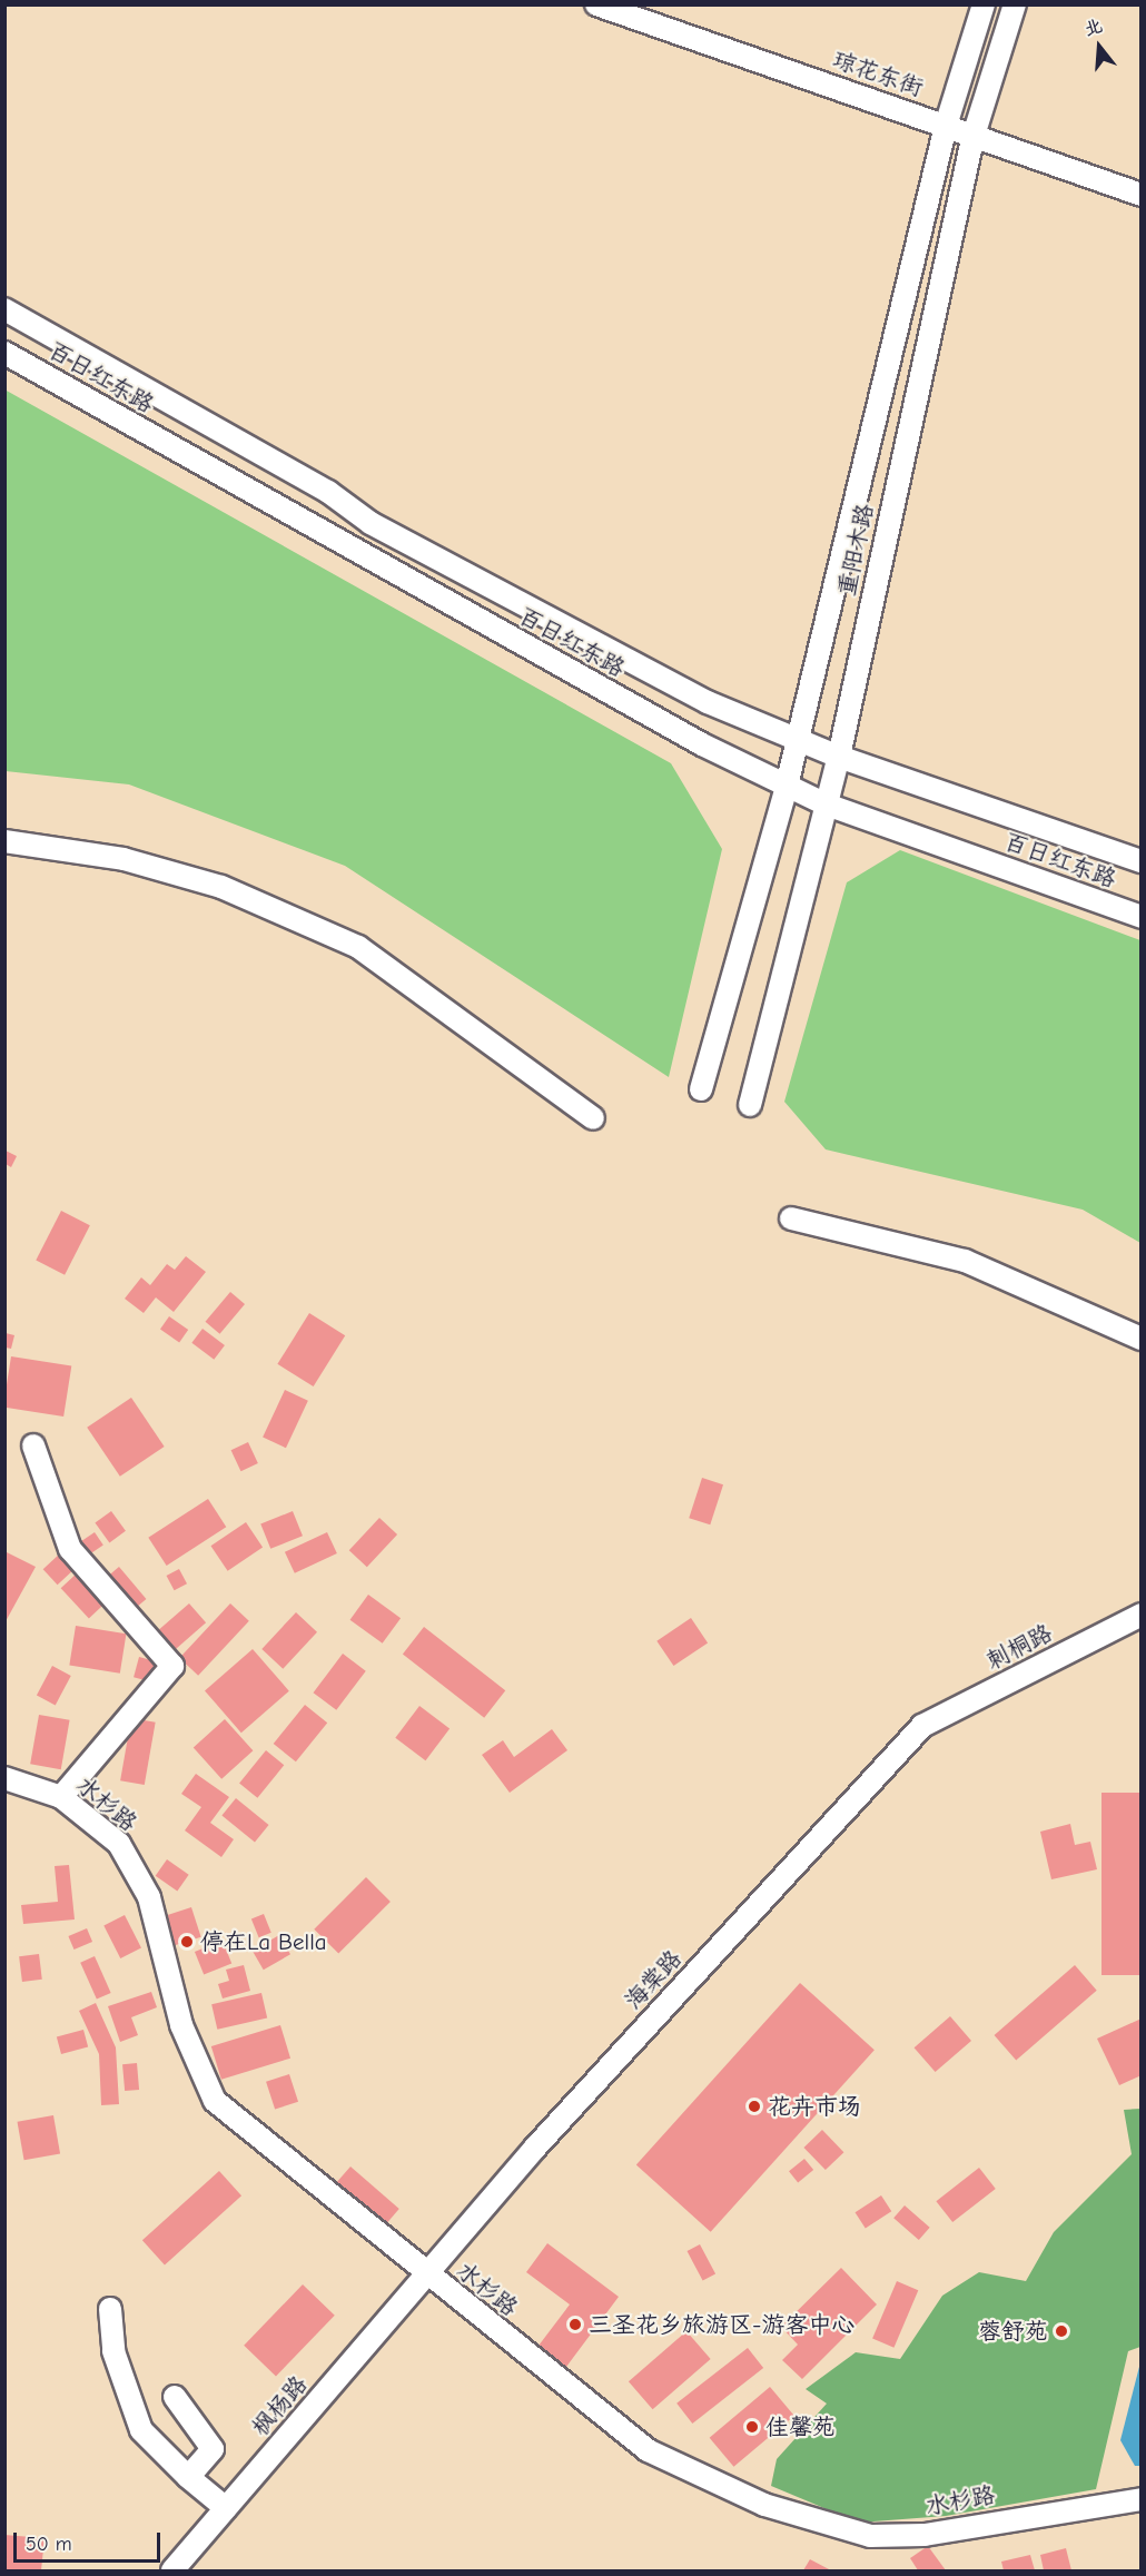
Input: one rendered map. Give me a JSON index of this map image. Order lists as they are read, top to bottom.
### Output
{
  "streets": {
    "street": [
      "琼花东街",
      "百日红东路",
      "重阳木路",
      "刺桐路",
      "水杉路",
      "海棠路",
      "枫杨路"
    ]
  },
  "crossings": [
    ["琼花东街", "重阳木路"],
    ["百日红东路", "重阳木路"],
    ["刺桐路", "海棠路"],
    ["水杉路", "海棠路"],
    ["水杉路", "枫杨路"],
    ["海棠路", "枫杨路"]
  ],
  "places": [
    "停在La Bella",
    "花卉市场",
    "三圣花乡旅游区-游客中心",
    "蓉舒苑",
    "佳馨苑"
  ],
  "scale_bar": "50 m",
  "north": "top"
}
